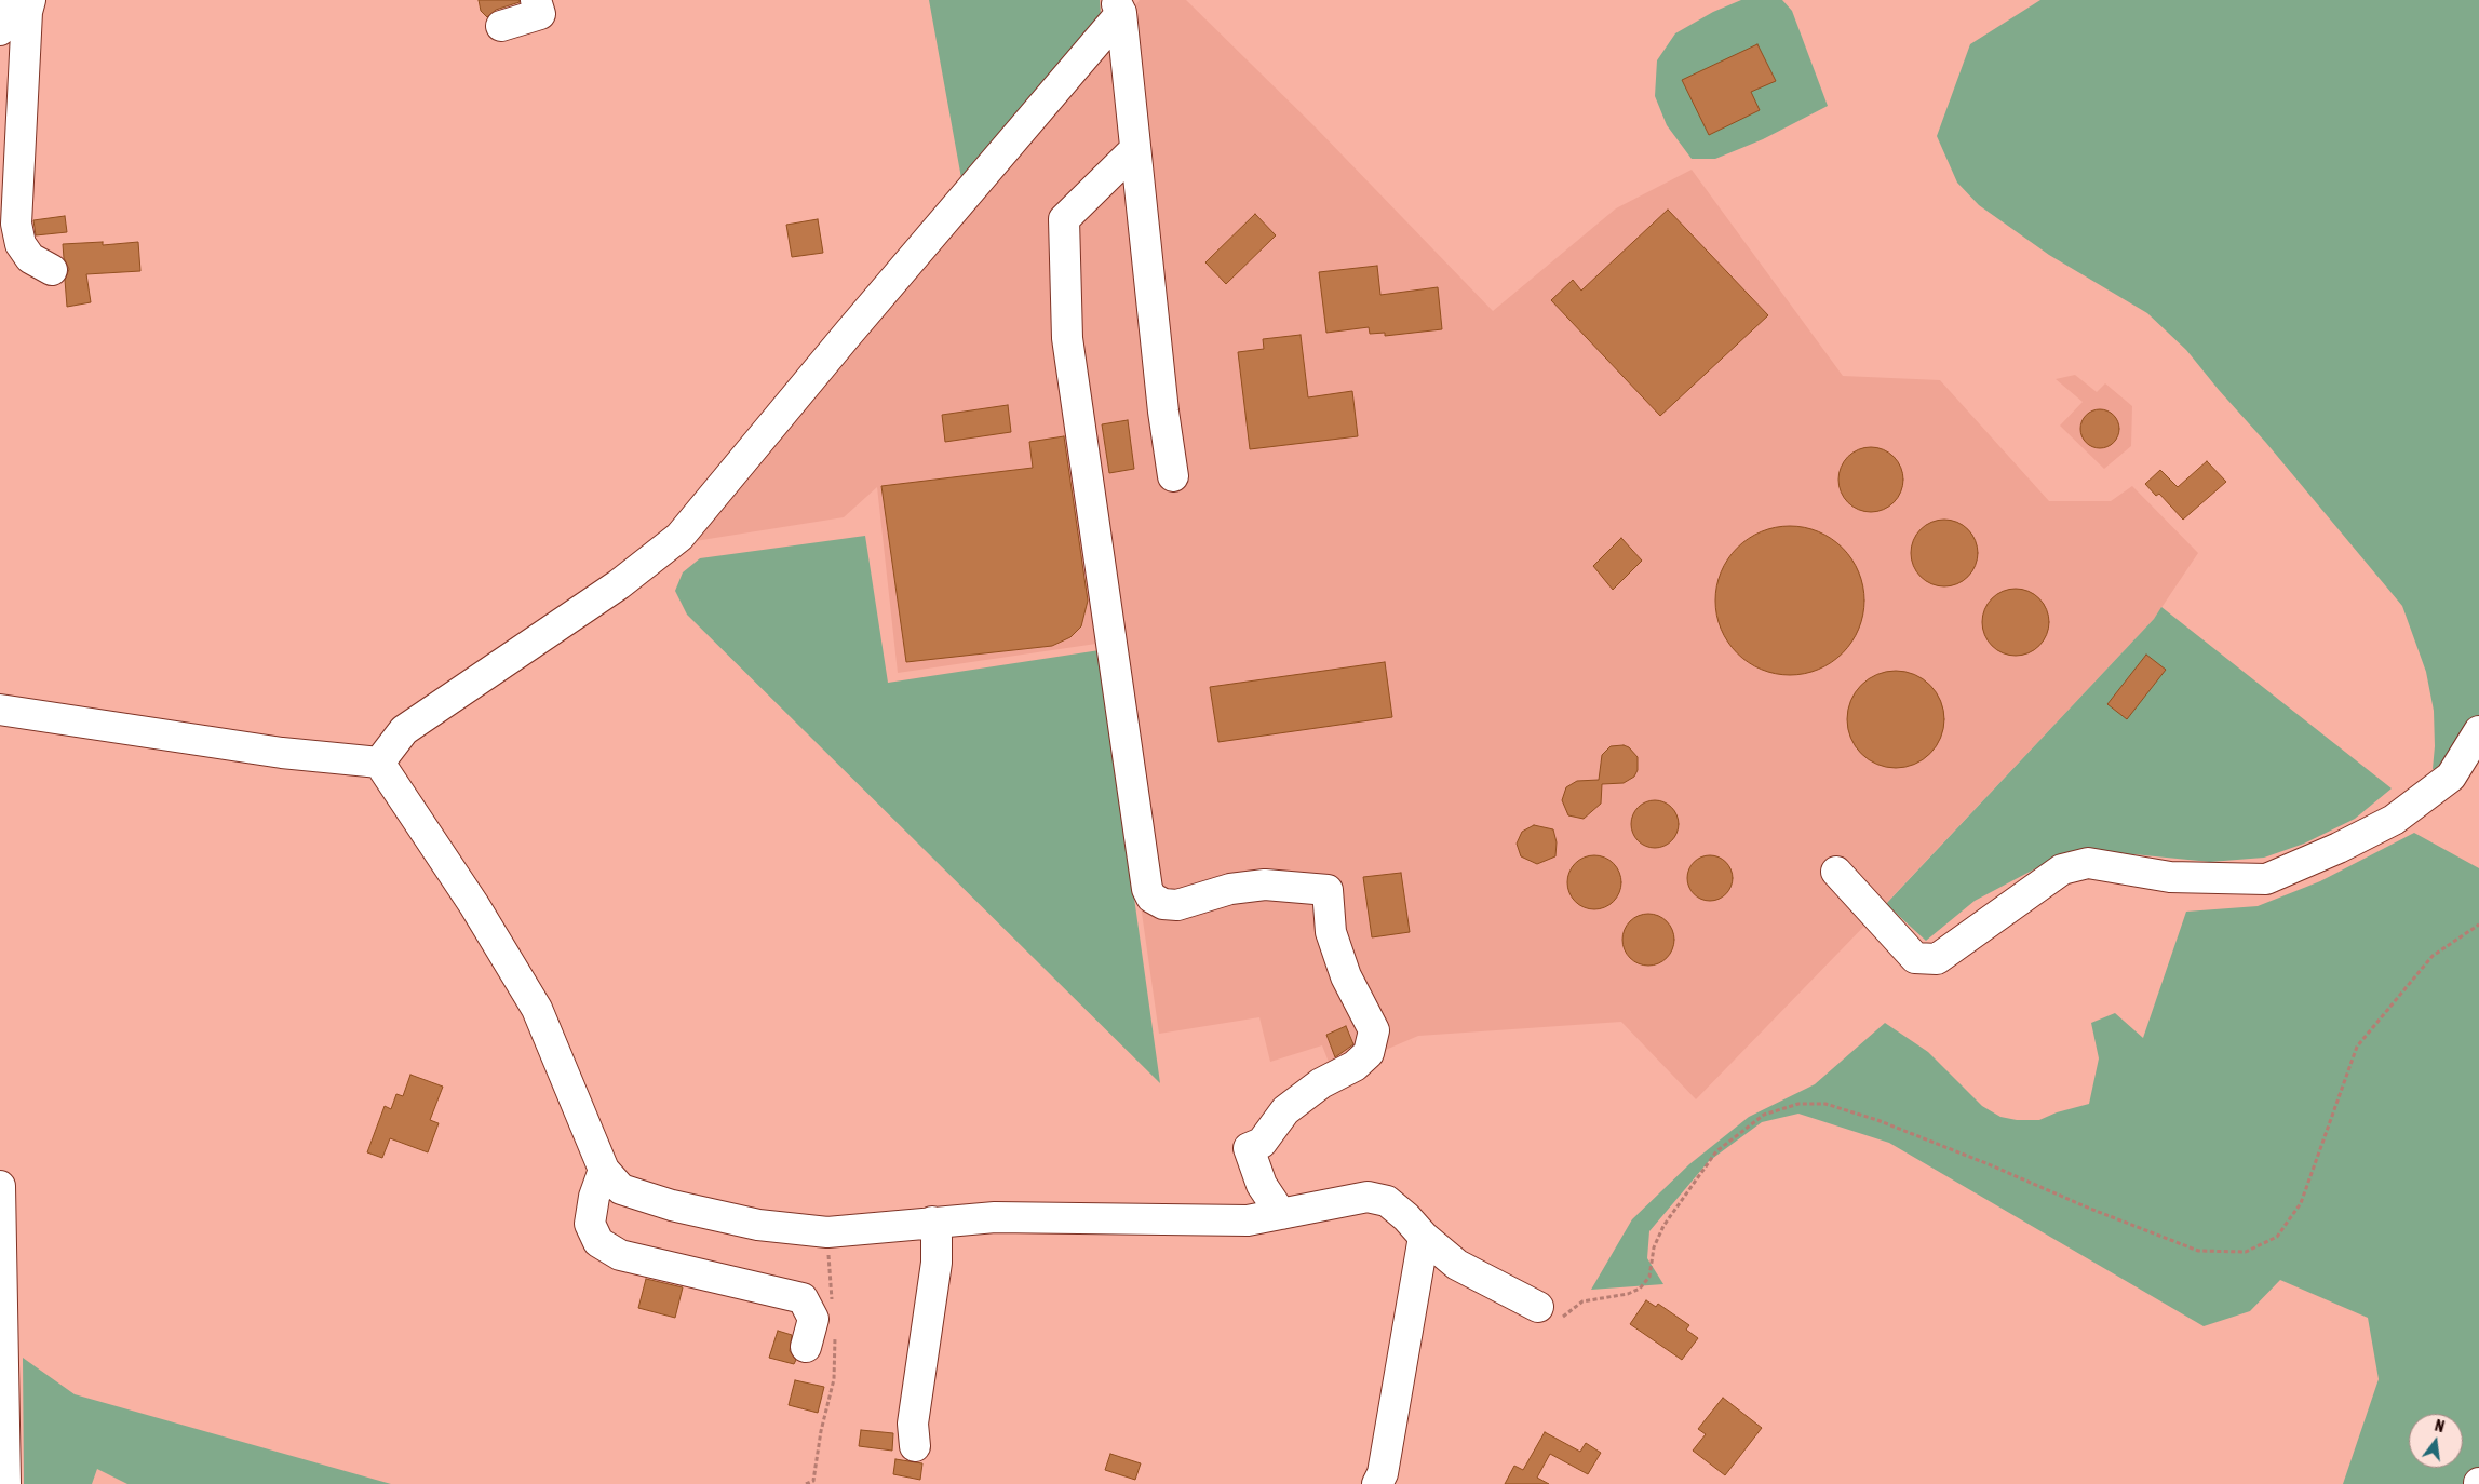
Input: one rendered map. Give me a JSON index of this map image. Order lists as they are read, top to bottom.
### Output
{
  "north": "top"
}
